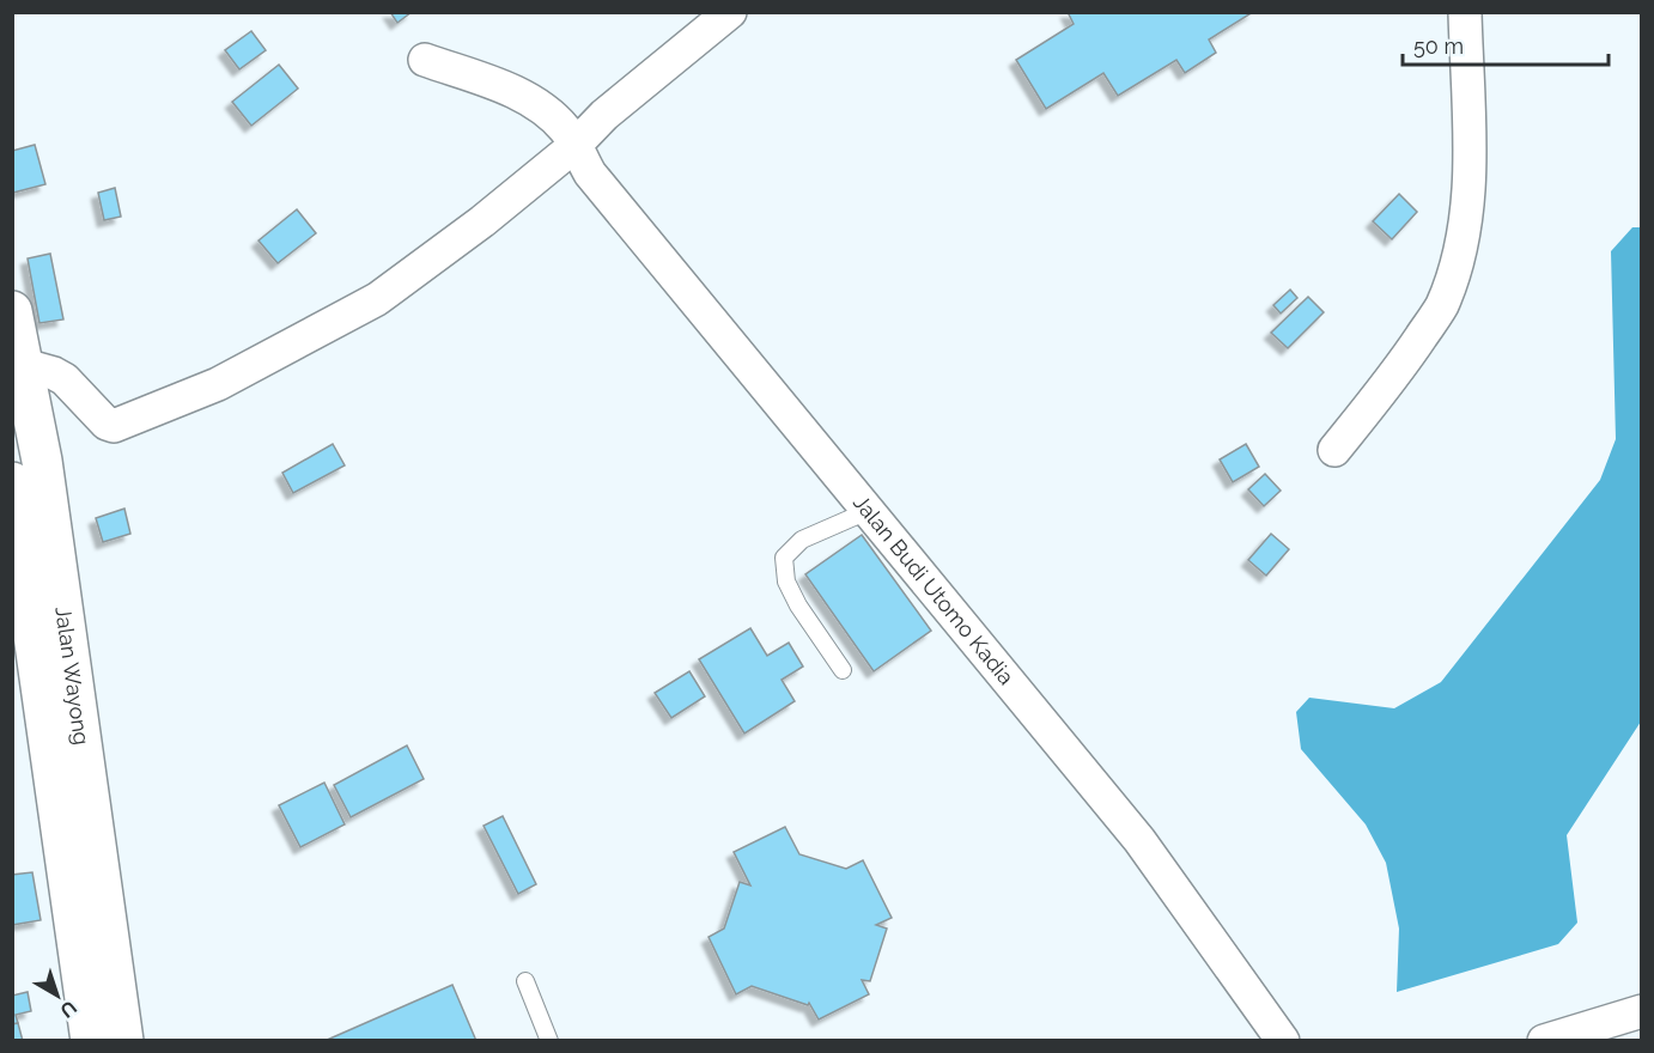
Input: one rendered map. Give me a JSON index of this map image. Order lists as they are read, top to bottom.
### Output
{
  "streets": {
    "street": ["Jalan Budi Utomo Kadia", "Jalan Wayong"]
  },
  "scale_bar": "50 m",
  "north": "bottom right"
}
